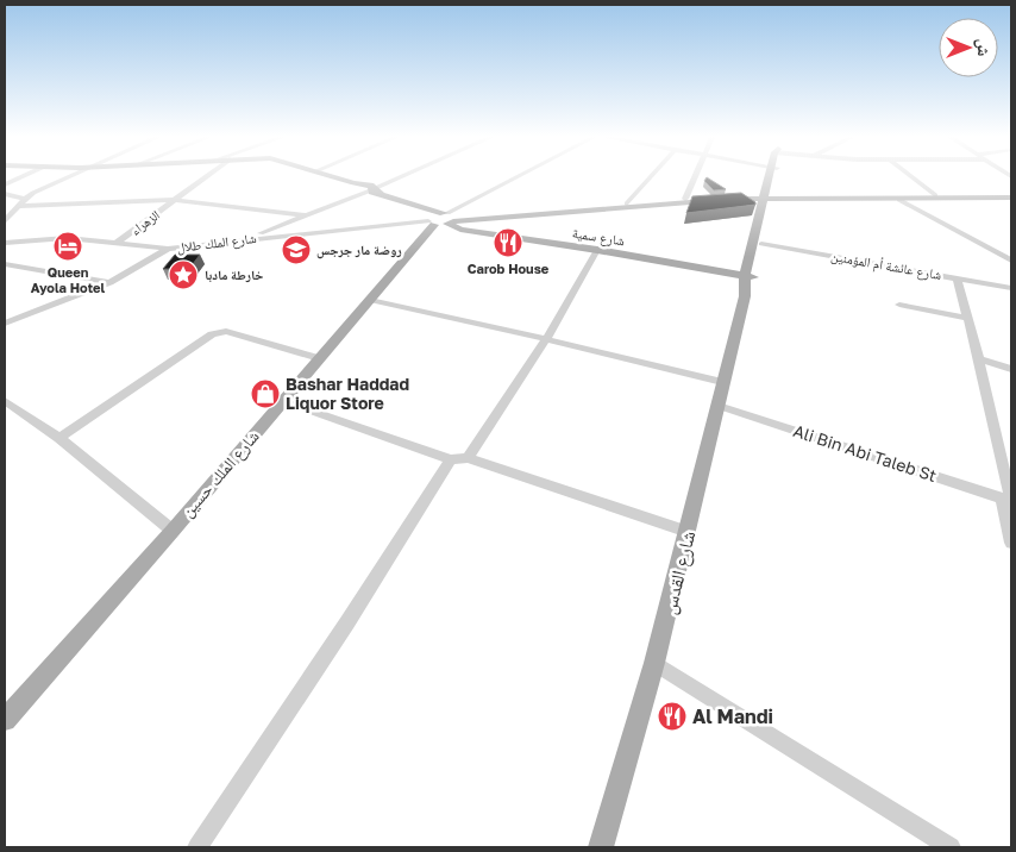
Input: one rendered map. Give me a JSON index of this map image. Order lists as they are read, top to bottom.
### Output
{
  "streets": {
    "main road": ["شارع سمية", "شارع الملك حسين", "شارع القدس"],
    "street": [
      "الزهراء",
      "شارع الملك طلال",
      "شارع عائشة أم المؤمنين",
      "Ali Bin Abi Taleb St"
    ]
  },
  "crossings": [
    ["الزهراء", "شارع الملك طلال"],
    ["شارع سمية", "شارع الملك طلال"],
    ["شارع سمية", "شارع الملك حسين"],
    ["شارع سمية", "شارع القدس"],
    ["شارع الملك طلال", "شارع الملك حسين"],
    ["شارع عائشة أم المؤمنين", "شارع القدس"],
    ["Ali Bin Abi Taleb St", "شارع القدس"]
  ],
  "places": {
    "restaurant": ["Carob House", "Al Mandi"],
    "hotel": ["Queen Ayola Hotel"],
    "school or university": ["روضة مار جرجس"],
    "place": ["خارطة مادبا"],
    "shop": ["Bashar Haddad Liquor Store"]
  },
  "north": "right"
}
